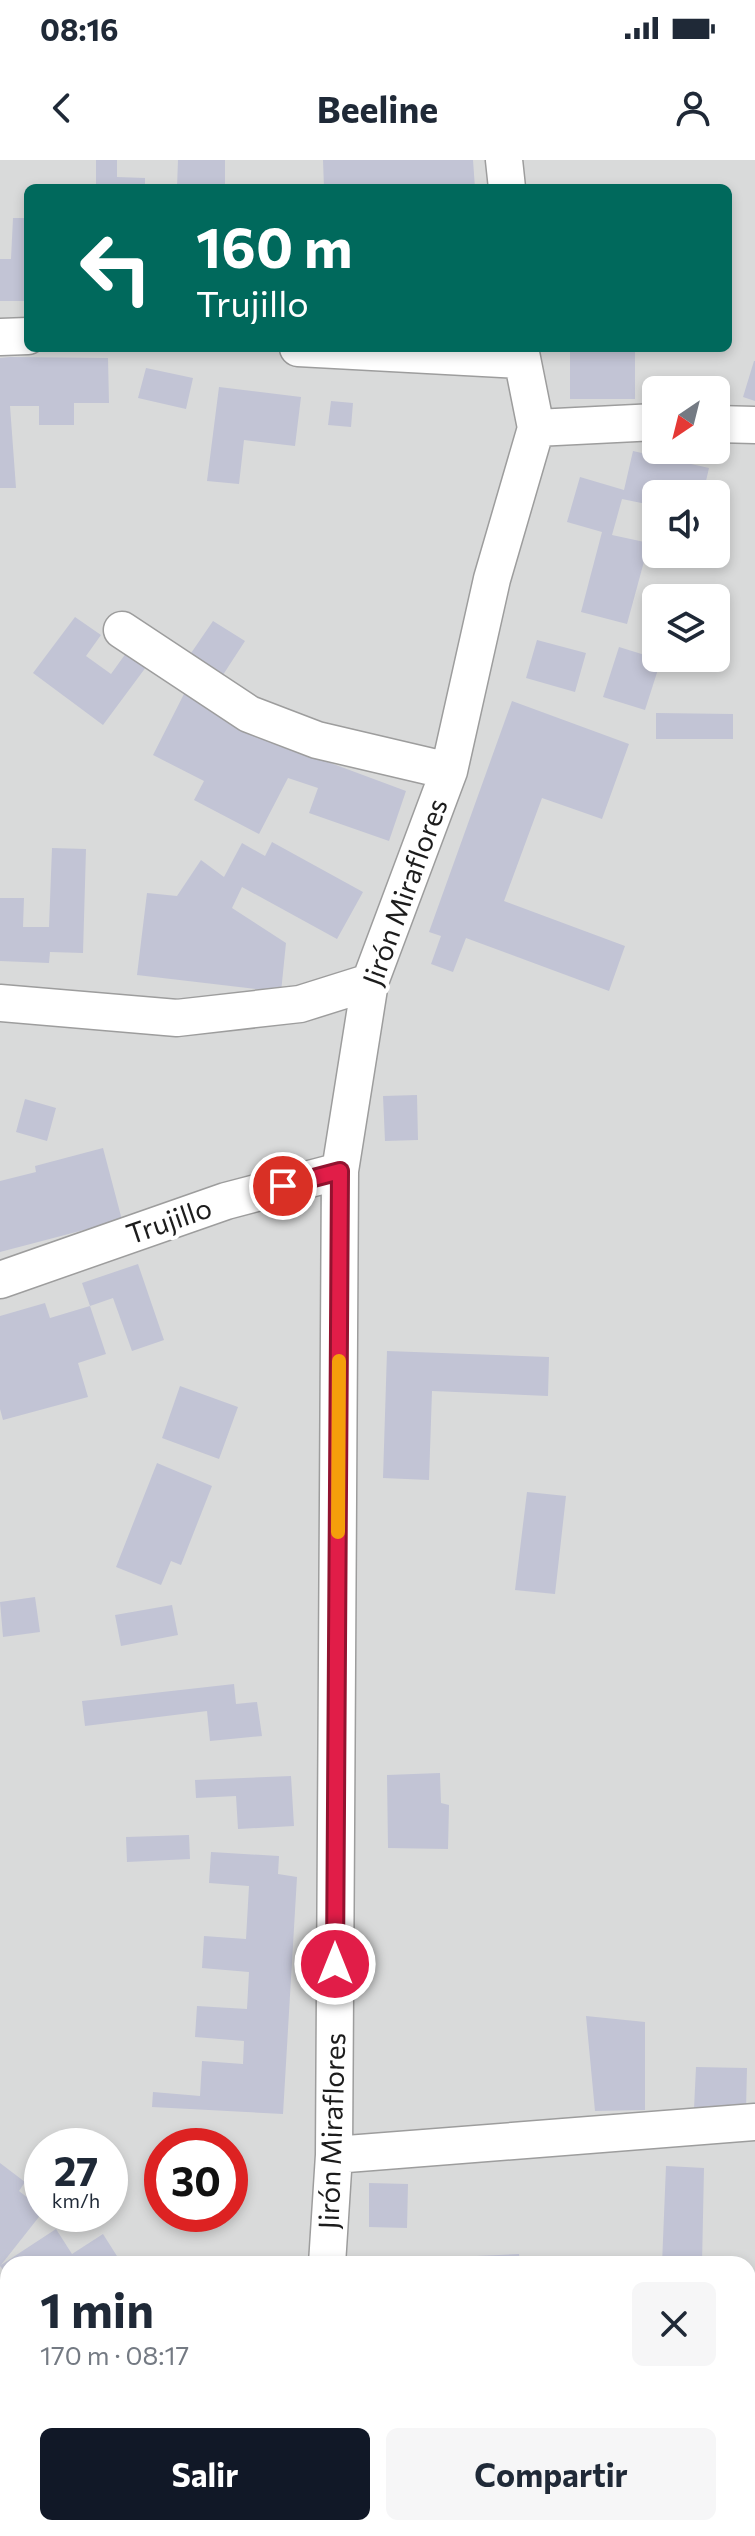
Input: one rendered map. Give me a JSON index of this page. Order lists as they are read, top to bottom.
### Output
{
  "streets": {
    "street": ["Jirón Miraflores", "Trujillo"]
  },
  "crossings": [
    ["Jirón Miraflores", "Trujillo"]
  ],
  "north": "bottom left",
  "page": {
    "status": "08:16",
    "header": "Beeline",
    "turn": ["160 m", "Trujillo"],
    "speed": "27 km/h",
    "limit": "30",
    "heading": ["1 min", "170 m · 08:17"],
    "buttons": ["Salir", "Compartir"]
  }
}
